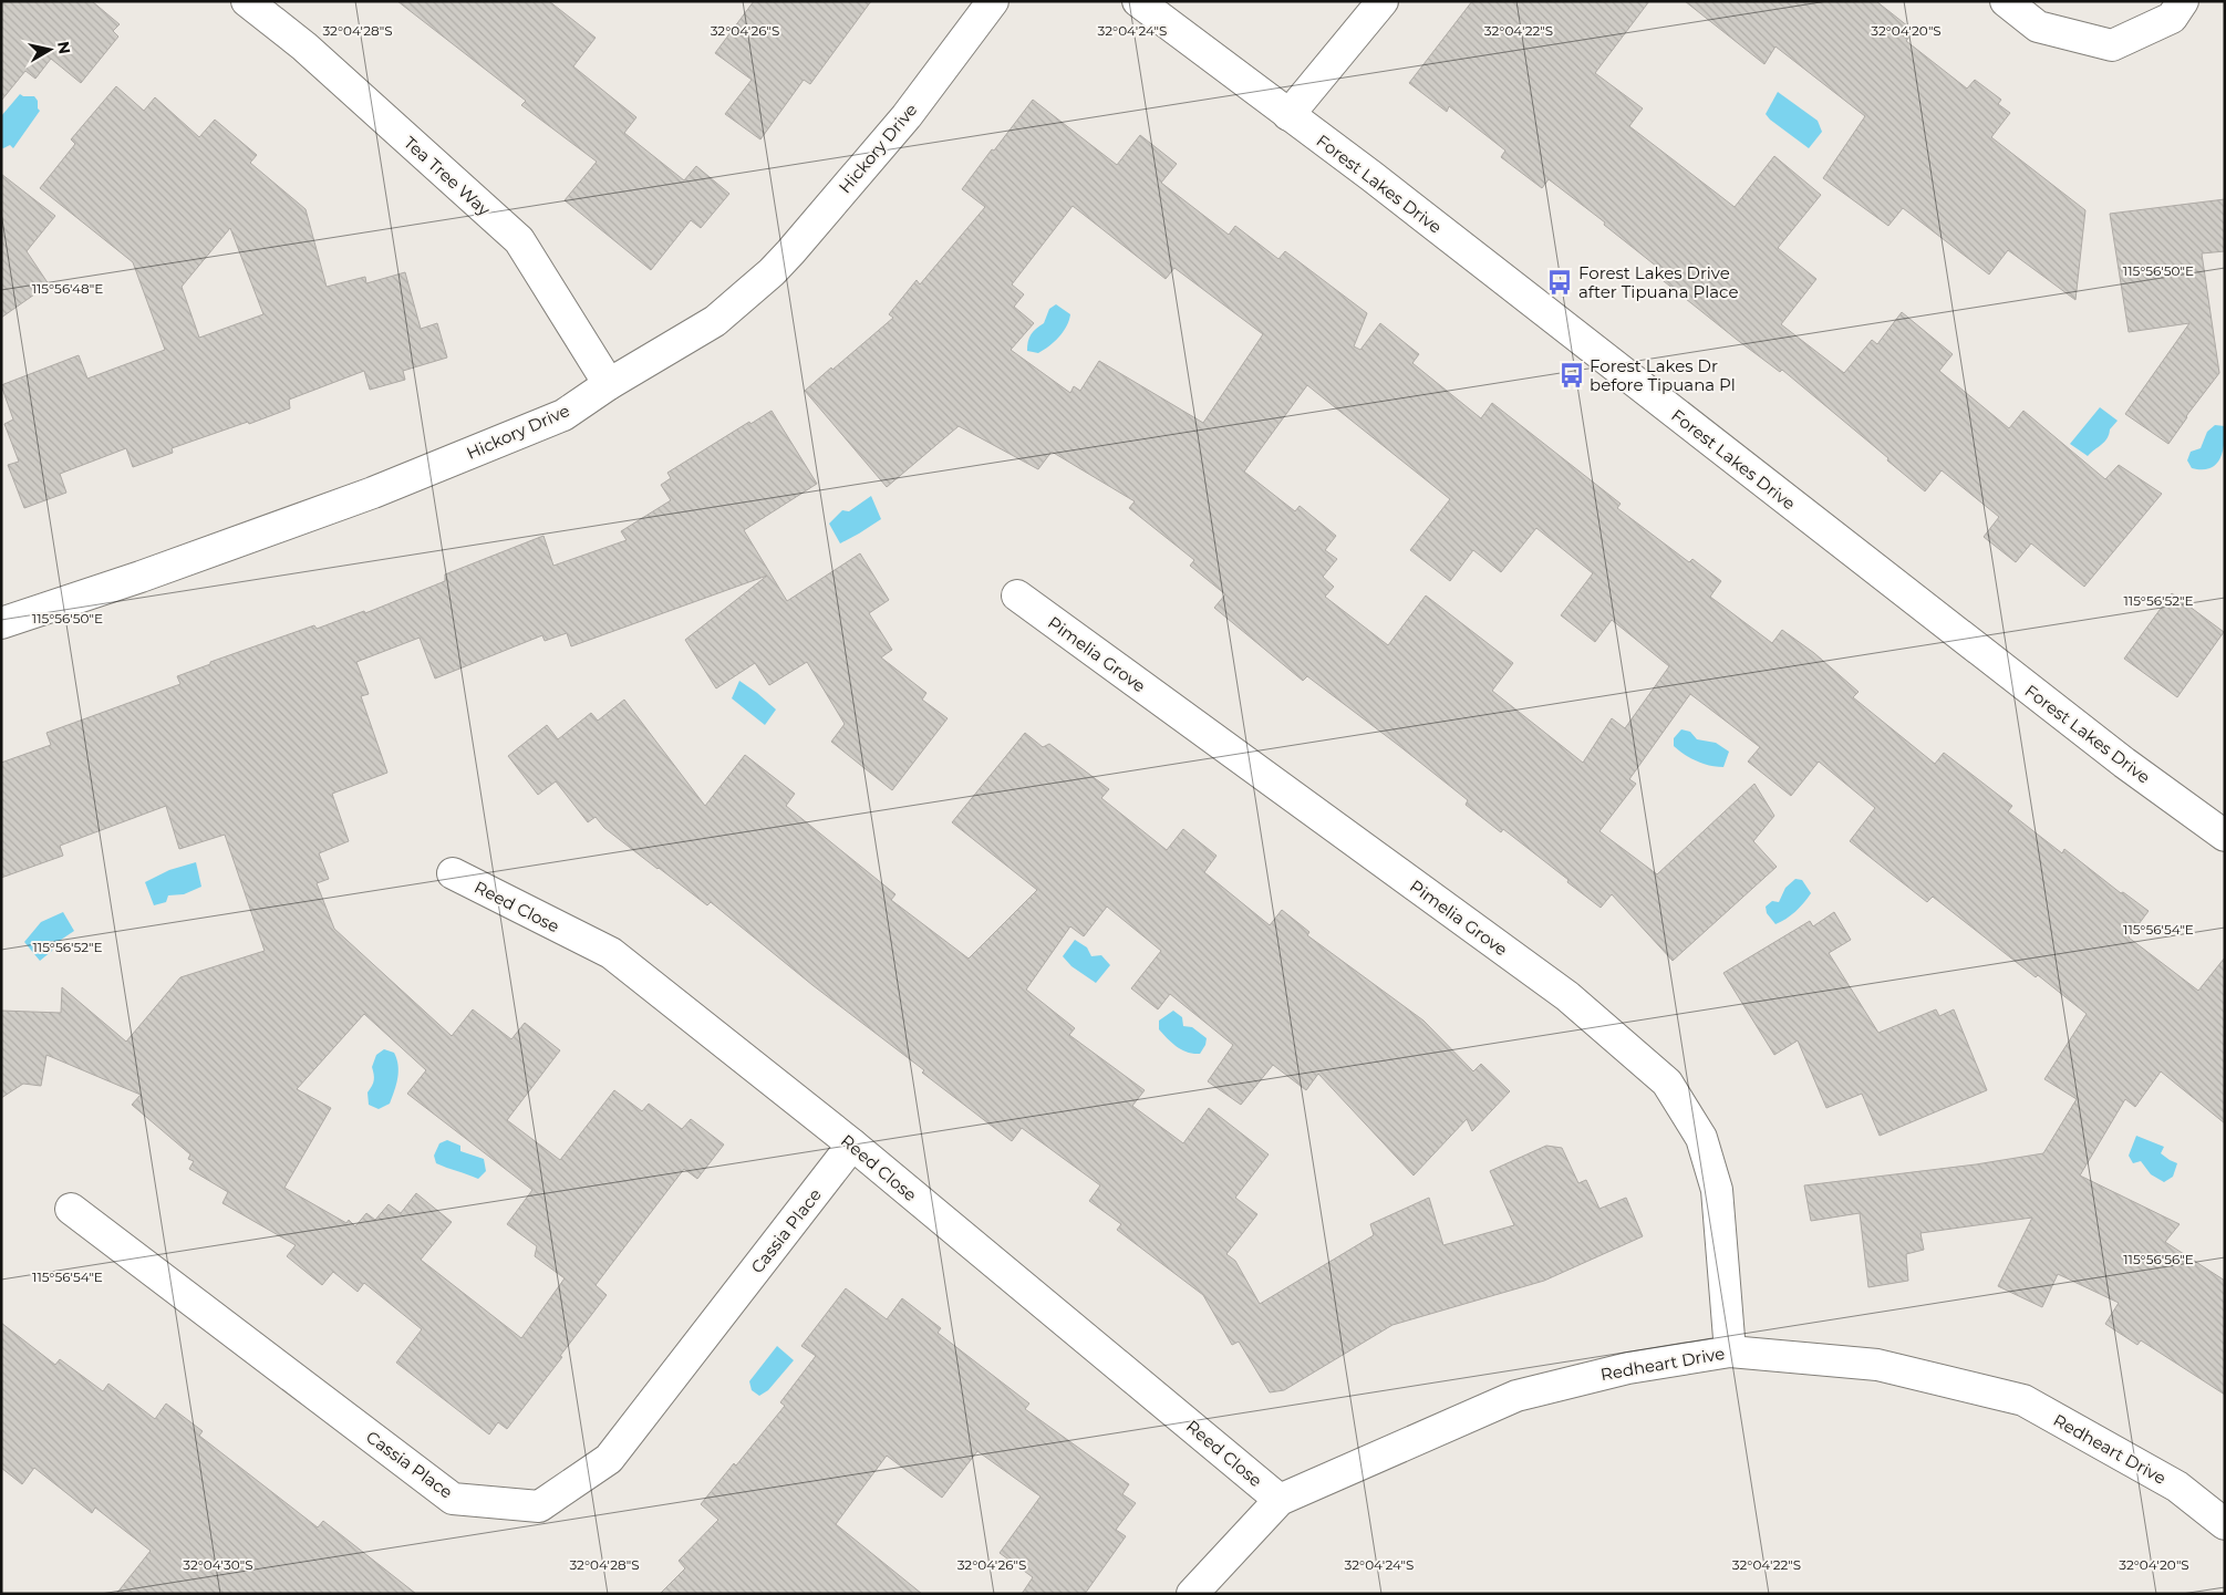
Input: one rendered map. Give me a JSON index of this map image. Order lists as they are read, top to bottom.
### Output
{
  "streets": {
    "street": [
      "Hickory Drive",
      "Tea Tree Way",
      "Forest Lakes Drive",
      "Pimelia Grove",
      "Reed Close",
      "Cassia Place",
      "Redheart Drive"
    ]
  },
  "crossings": [
    ["Hickory Drive", "Tea Tree Way"],
    ["Pimelia Grove", "Redheart Drive"],
    ["Reed Close", "Cassia Place"],
    ["Reed Close", "Redheart Drive"]
  ],
  "places": {
    "bus stop": ["Forest Lakes Drive after Tipuana Place", "Forest Lakes Dr before Tipuana Pl"]
  },
  "north": "right",
  "coordinates": [
    "32°04'28\"S",
    "32°04'26\"S",
    "32°04'24\"S",
    "32°04'22\"S",
    "32°04'20\"S",
    "115°56'50\"E",
    "115°56'48\"E",
    "115°56'52\"E",
    "115°56'54\"E",
    "115°56'56\"E",
    "32°04'30\"S"
  ]
}
